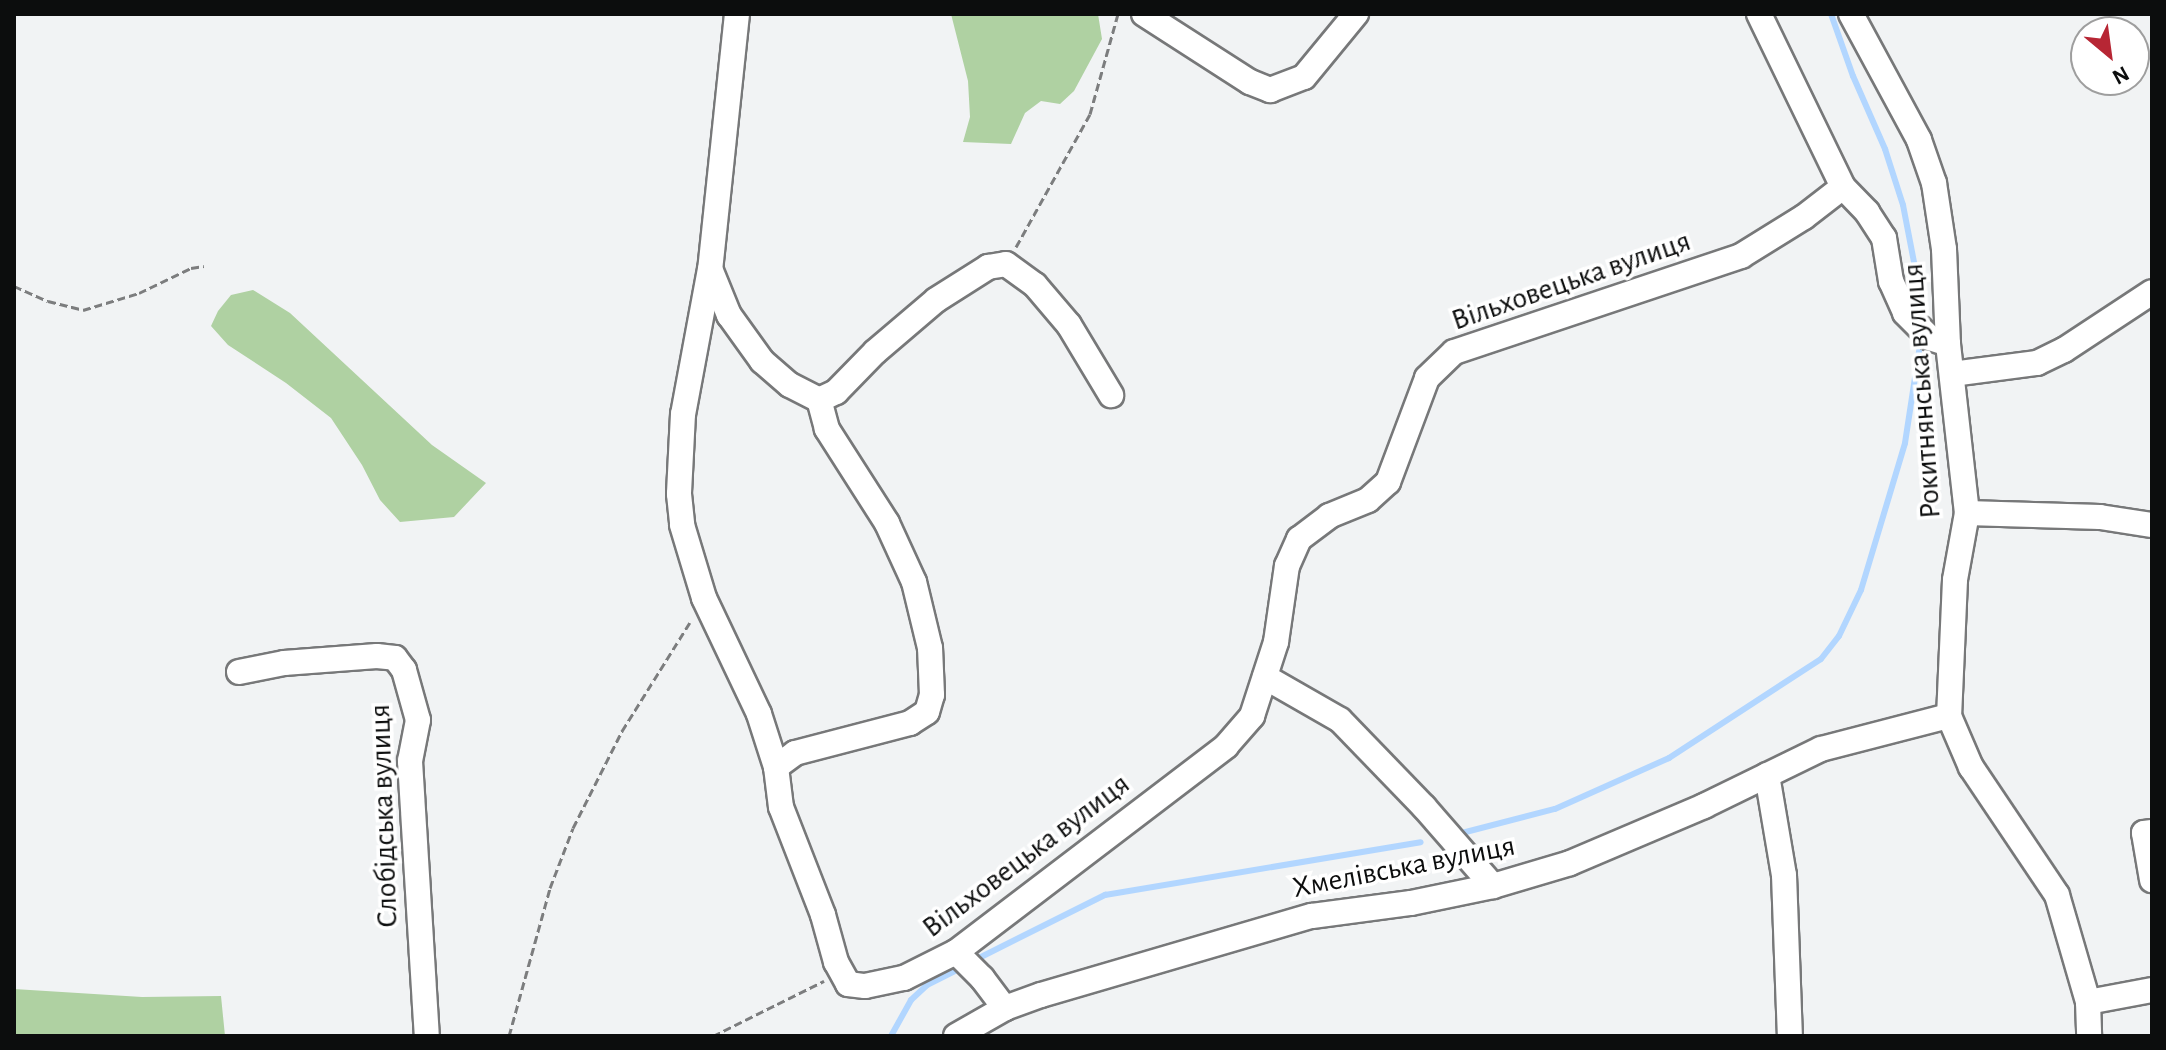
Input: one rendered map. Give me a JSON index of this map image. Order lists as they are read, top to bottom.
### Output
{
  "streets": {
    "street": [
      "Вільховецька вулиця",
      "Рокитнянська вулиця",
      "Слобідська вулиця",
      "Хмелівська вулиця"
    ]
  },
  "crossings": [
    ["Вільховецька вулиця", "Рокитнянська вулиця"],
    ["Рокитнянська вулиця", "Хмелівська вулиця"]
  ],
  "north": "bottom right"
}
